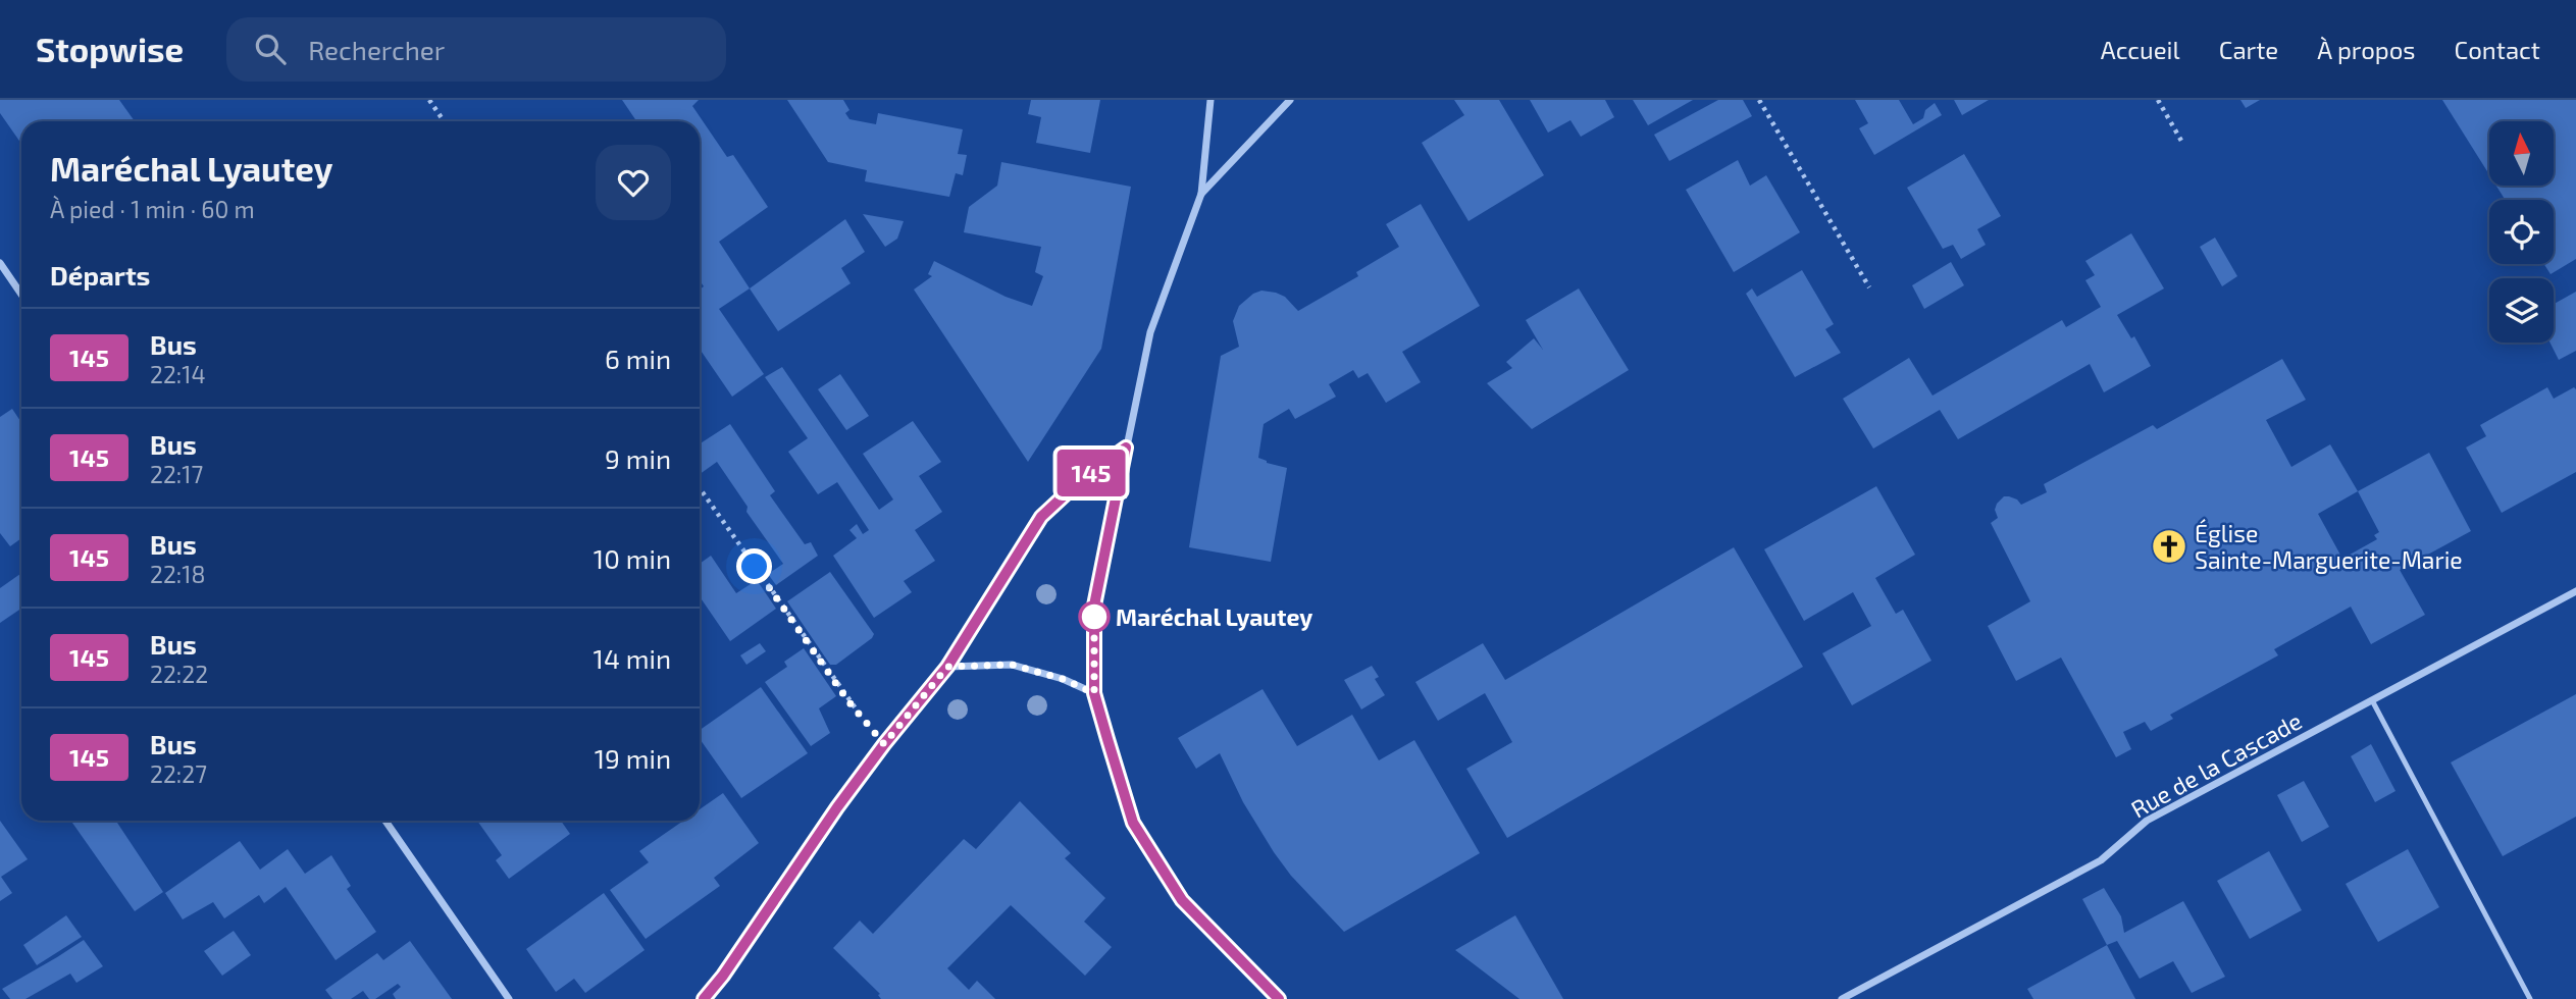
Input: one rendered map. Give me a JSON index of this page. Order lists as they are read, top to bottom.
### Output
{
  "streets": {
    "street": ["Rue de la Cascade"]
  },
  "places": {
    "church": ["Église Sainte-Marguerite-Marie"],
    "other": ["Maréchal Lyautey"]
  },
  "lines": ["bus line 145"],
  "north": "top",
  "page": {
    "header": "Stopwise",
    "search": "Rechercher",
    "nav": [
      "Accueil",
      "Carte",
      "À propos",
      "Contact"
    ],
    "on_map": "145",
    "heading": [
      ["Maréchal Lyautey", "À pied · 1 min · 60 m"],
      "Départs"
    ],
    "list": [
      {
        "mark": "145",
        "name": "Bus",
        "note": "22:14",
        "value": "6 min"
      },
      {
        "mark": "145",
        "name": "Bus",
        "note": "22:17",
        "value": "9 min"
      },
      {
        "mark": "145",
        "name": "Bus",
        "note": "22:18",
        "value": "10 min"
      },
      {
        "mark": "145",
        "name": "Bus",
        "note": "22:22",
        "value": "14 min"
      },
      {
        "mark": "145",
        "name": "Bus",
        "note": "22:27",
        "value": "19 min"
      }
    ]
  }
}
